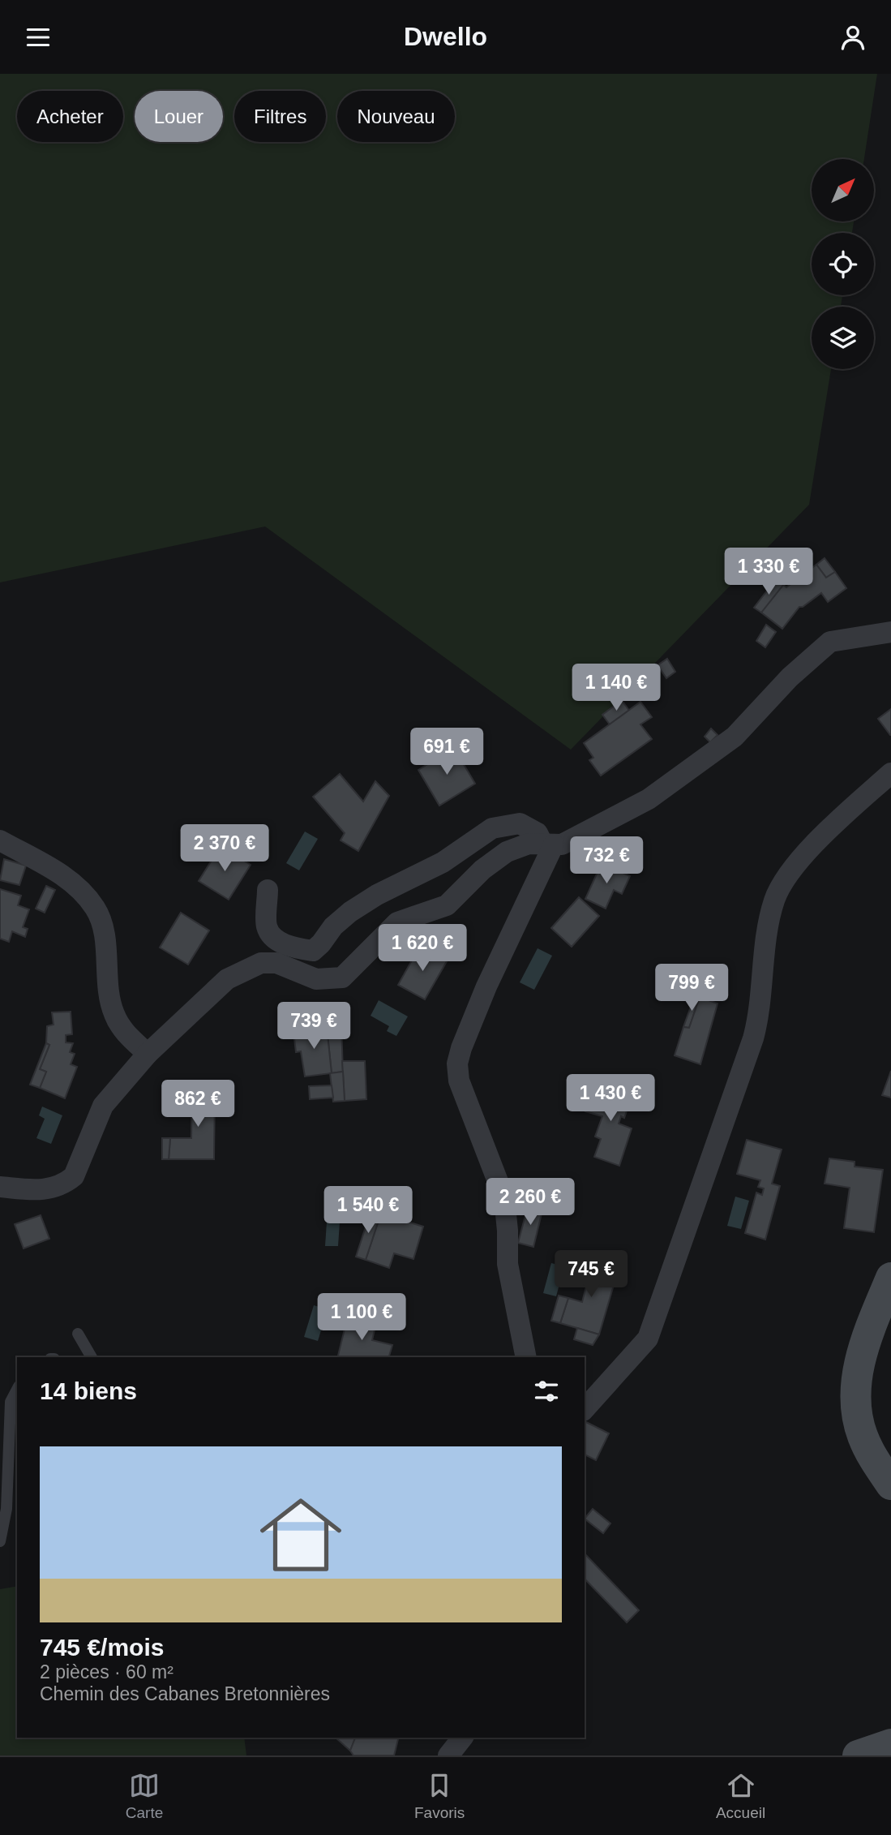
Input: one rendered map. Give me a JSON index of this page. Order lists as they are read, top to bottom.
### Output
{
  "north": "top right",
  "page": {
    "header": "Dwello",
    "chip": [
      "Acheter",
      "Louer",
      "Filtres",
      "Nouveau"
    ],
    "price": [
      "1 330 €",
      "1 140 €",
      "691 €",
      "2 370 €",
      "732 €",
      "1 620 €",
      "799 €",
      "739 €",
      "1 430 €",
      "862 €",
      "2 260 €",
      "1 540 €",
      "745 €",
      "1 100 €"
    ],
    "heading": "14 biens",
    "list": [
      {
        "name": "745 €/mois",
        "note": "2 pièces · 60 m² · Chemin des Cabanes Bretonnières"
      }
    ],
    "tabs": ["Carte", "Favoris", "Accueil"]
  }
}
